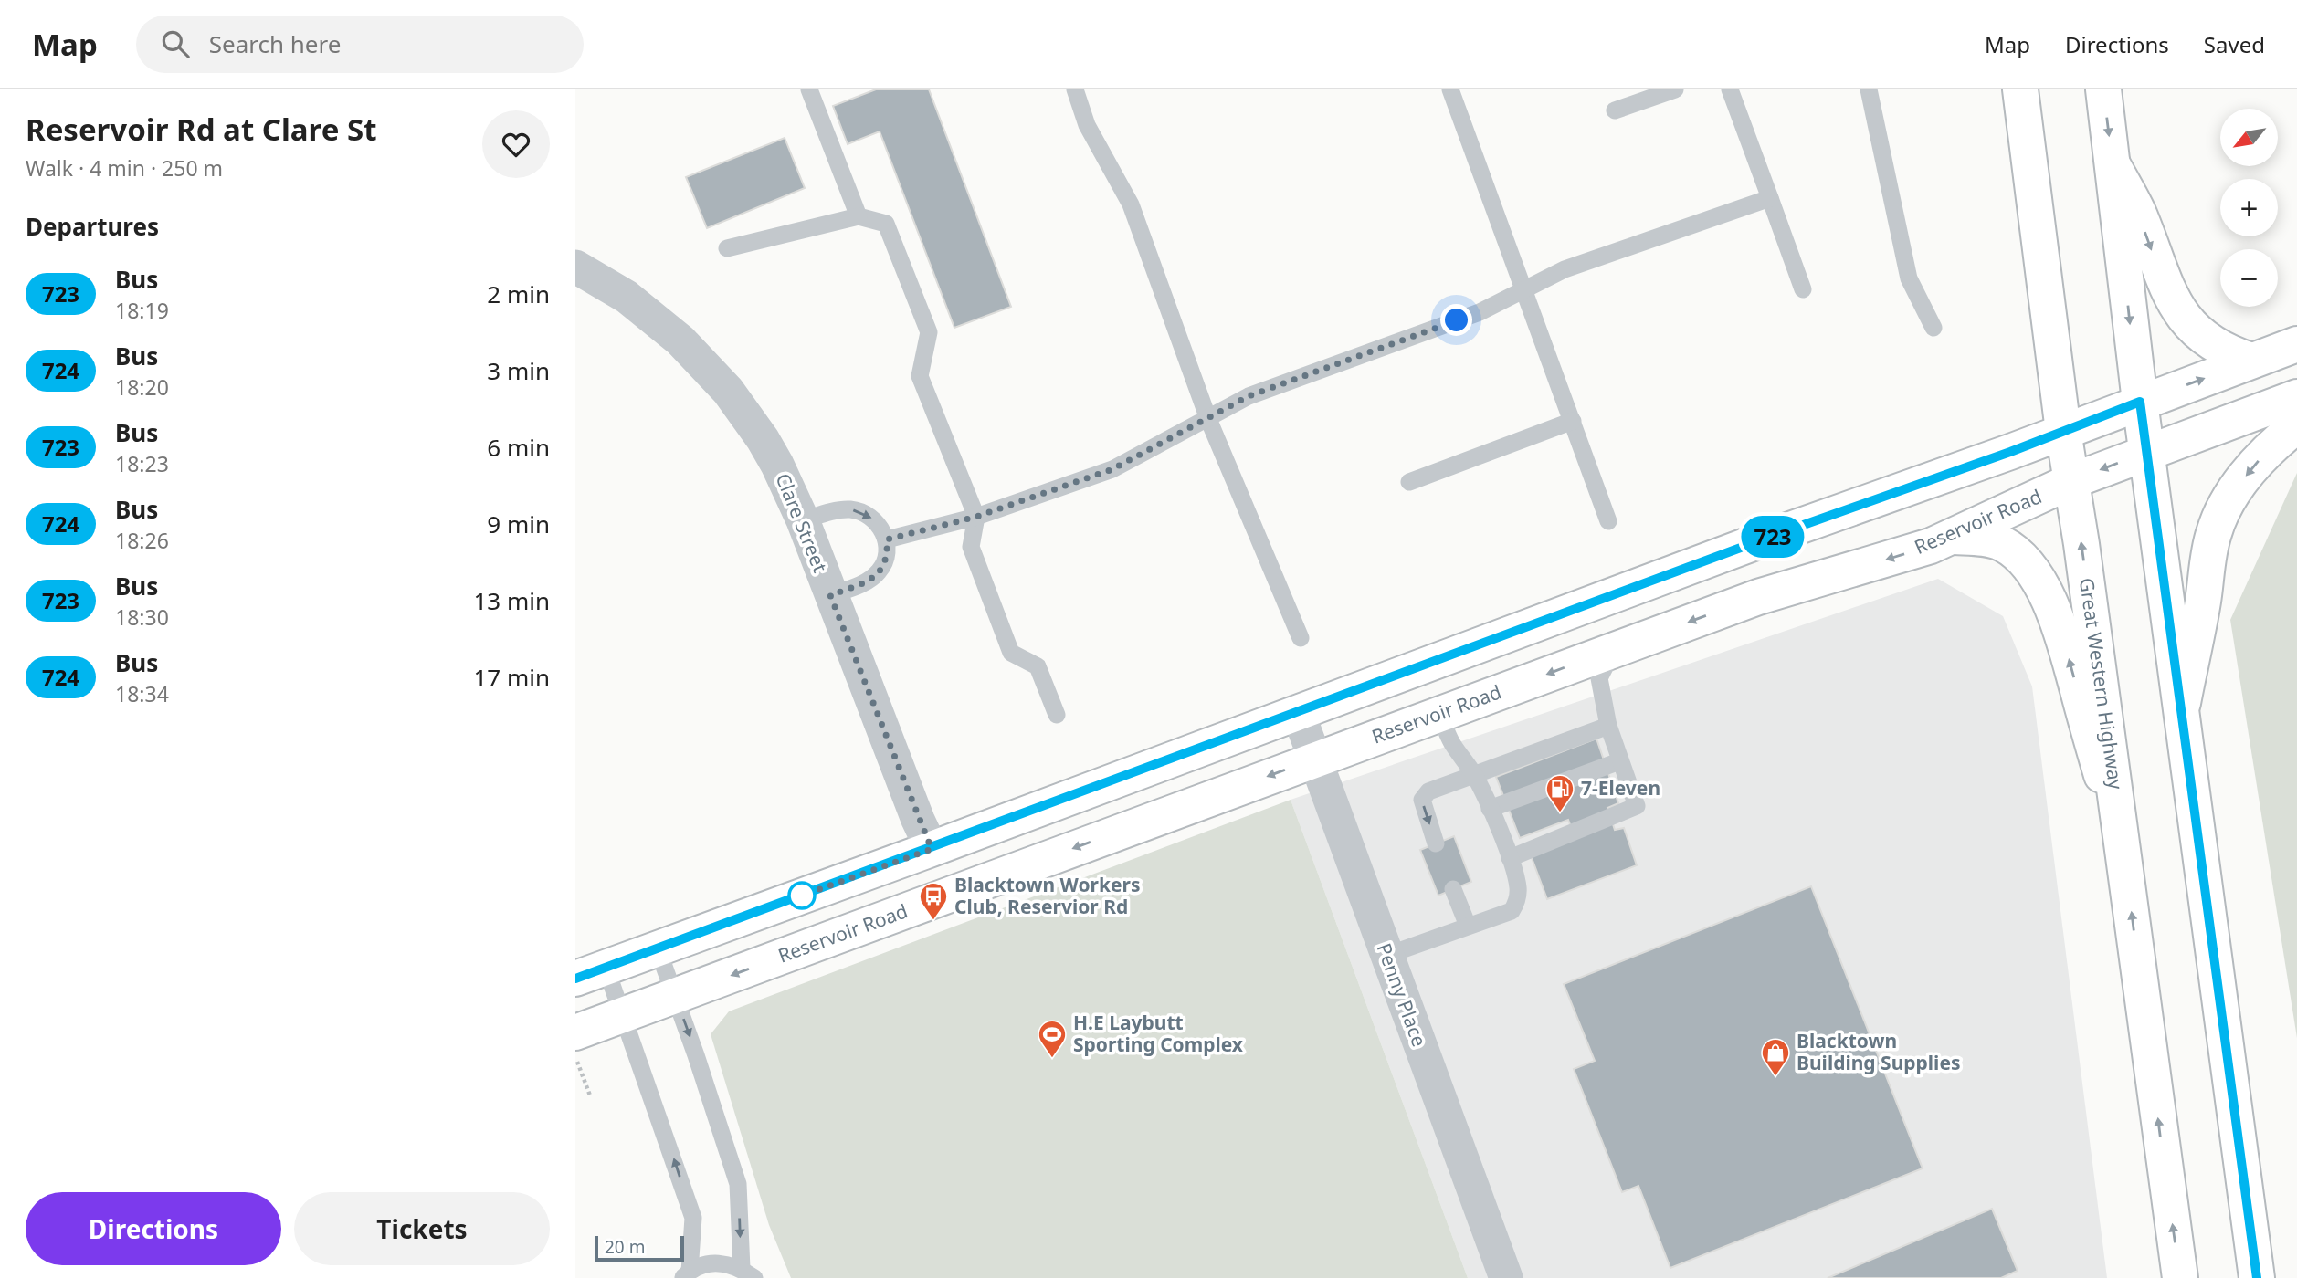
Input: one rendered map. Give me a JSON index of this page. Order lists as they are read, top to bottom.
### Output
{
  "streets": {
    "main road": ["Reservoir Road", "Great Western Highway"],
    "street": ["Clare Street", "Penny Place"]
  },
  "crossings": [
    ["Reservoir Road", "Great Western Highway"],
    ["Reservoir Road", "Penny Place"]
  ],
  "places": {
    "fuel station": ["7-Eleven"],
    "bus stop": ["Blacktown Workers Club, Reservior Rd"],
    "sports": ["H.E Laybutt Sporting Complex"],
    "shop": ["Blacktown Building Supplies"]
  },
  "lines": ["bus line 723"],
  "scale_bar": "20 m",
  "north": "bottom left",
  "page": {
    "header": "Map",
    "search": "Search here",
    "nav": ["Map", "Directions", "Saved"],
    "heading": [
      ["Reservoir Rd at Clare St", "Walk · 4 min · 250 m"],
      "Departures"
    ],
    "on_map": "723",
    "map_buttons": ["+", "−"],
    "list": [
      {
        "mark": "723",
        "name": "Bus",
        "note": "18:19",
        "value": "2 min"
      },
      {
        "mark": "724",
        "name": "Bus",
        "note": "18:20",
        "value": "3 min"
      },
      {
        "mark": "723",
        "name": "Bus",
        "note": "18:23",
        "value": "6 min"
      },
      {
        "mark": "724",
        "name": "Bus",
        "note": "18:26",
        "value": "9 min"
      },
      {
        "mark": "723",
        "name": "Bus",
        "note": "18:30",
        "value": "13 min"
      },
      {
        "mark": "724",
        "name": "Bus",
        "note": "18:34",
        "value": "17 min"
      }
    ],
    "buttons": ["Directions", "Tickets"],
    "scale": "20 m"
  }
}
